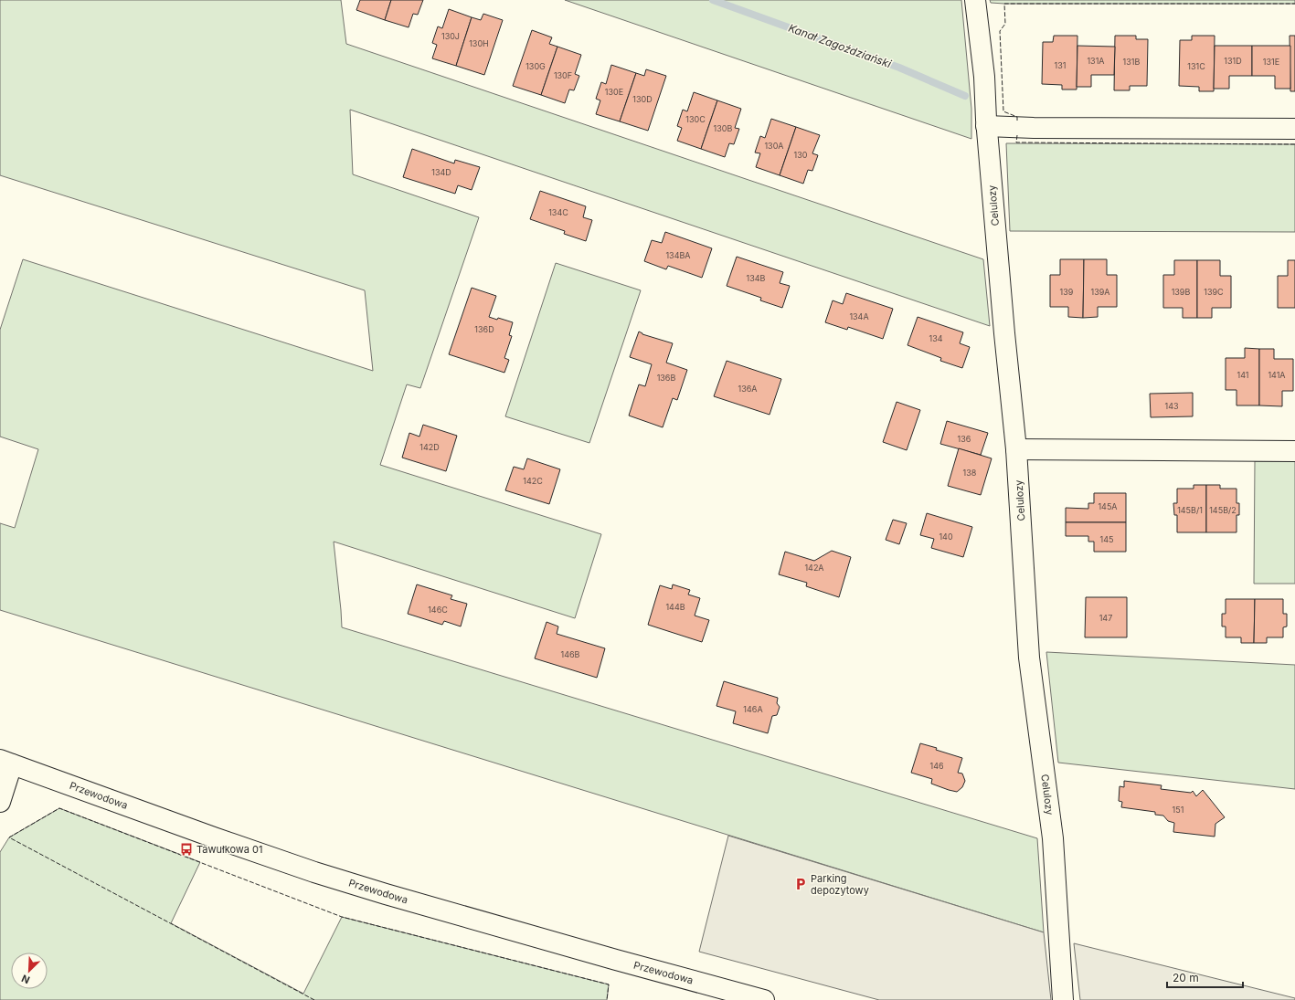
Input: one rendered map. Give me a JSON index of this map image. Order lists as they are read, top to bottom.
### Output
{
  "streets": {
    "street": ["Celulozy", "Przewodowa"]
  },
  "water": ["Kanał Zagoździański"],
  "places": {
    "bus stop": ["Tawułkowa 01"],
    "parking": ["Parking depozytowy"]
  },
  "house_numbers": [
    "130J",
    "130H",
    "131A",
    "131D",
    "131B",
    "131E",
    "131",
    "130G",
    "131C",
    "130F",
    "130E",
    "130D",
    "130C",
    "130B",
    "130A",
    "130",
    "134D",
    "134C",
    "134BA",
    "134B",
    "139",
    "139A",
    "139B",
    "139C",
    "134A",
    "136D",
    "134",
    "141",
    "141A",
    "136B",
    "136A",
    "143",
    "136",
    "142D",
    "138",
    "142C",
    "145A",
    "145B/1",
    "145B/2",
    "140",
    "145",
    "142A",
    "144B",
    "146C",
    "147",
    "146B",
    "146A",
    "146",
    "151"
  ],
  "scale_bar": "20 m",
  "north": "bottom left"
}
